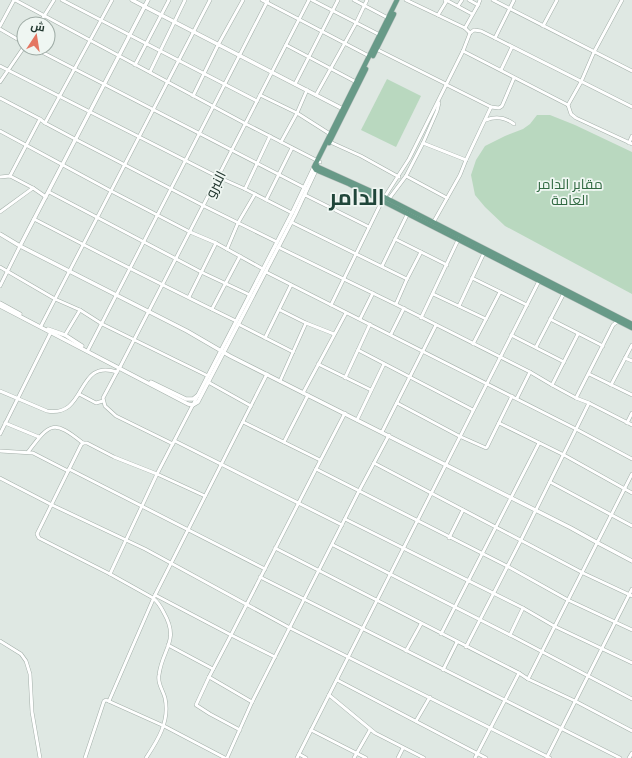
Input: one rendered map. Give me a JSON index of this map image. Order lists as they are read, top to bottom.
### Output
{
  "streets": {
    "street": ["النبرو"]
  },
  "districts": ["الدامر"],
  "parks": ["مقابر الدامر العامة"],
  "north": "top"
}
